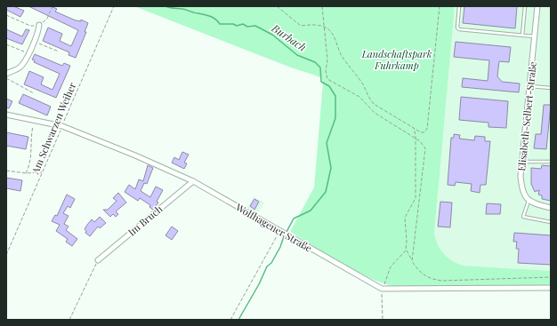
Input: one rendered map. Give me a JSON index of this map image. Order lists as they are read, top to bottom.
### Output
{
  "streets": {
    "street": ["Elisabeth-Selbert-Straße", "Im Bruch", "Wolfhagener Straße"],
    "path": ["Am Schwarzen Weiher"]
  },
  "crossings": [
    ["Am Schwarzen Weiher", "Wolfhagener Straße"],
    ["Im Bruch", "Wolfhagener Straße"]
  ],
  "water": ["Burbach"],
  "parks": ["Landschaftspark Fuhrkamp"]
}
